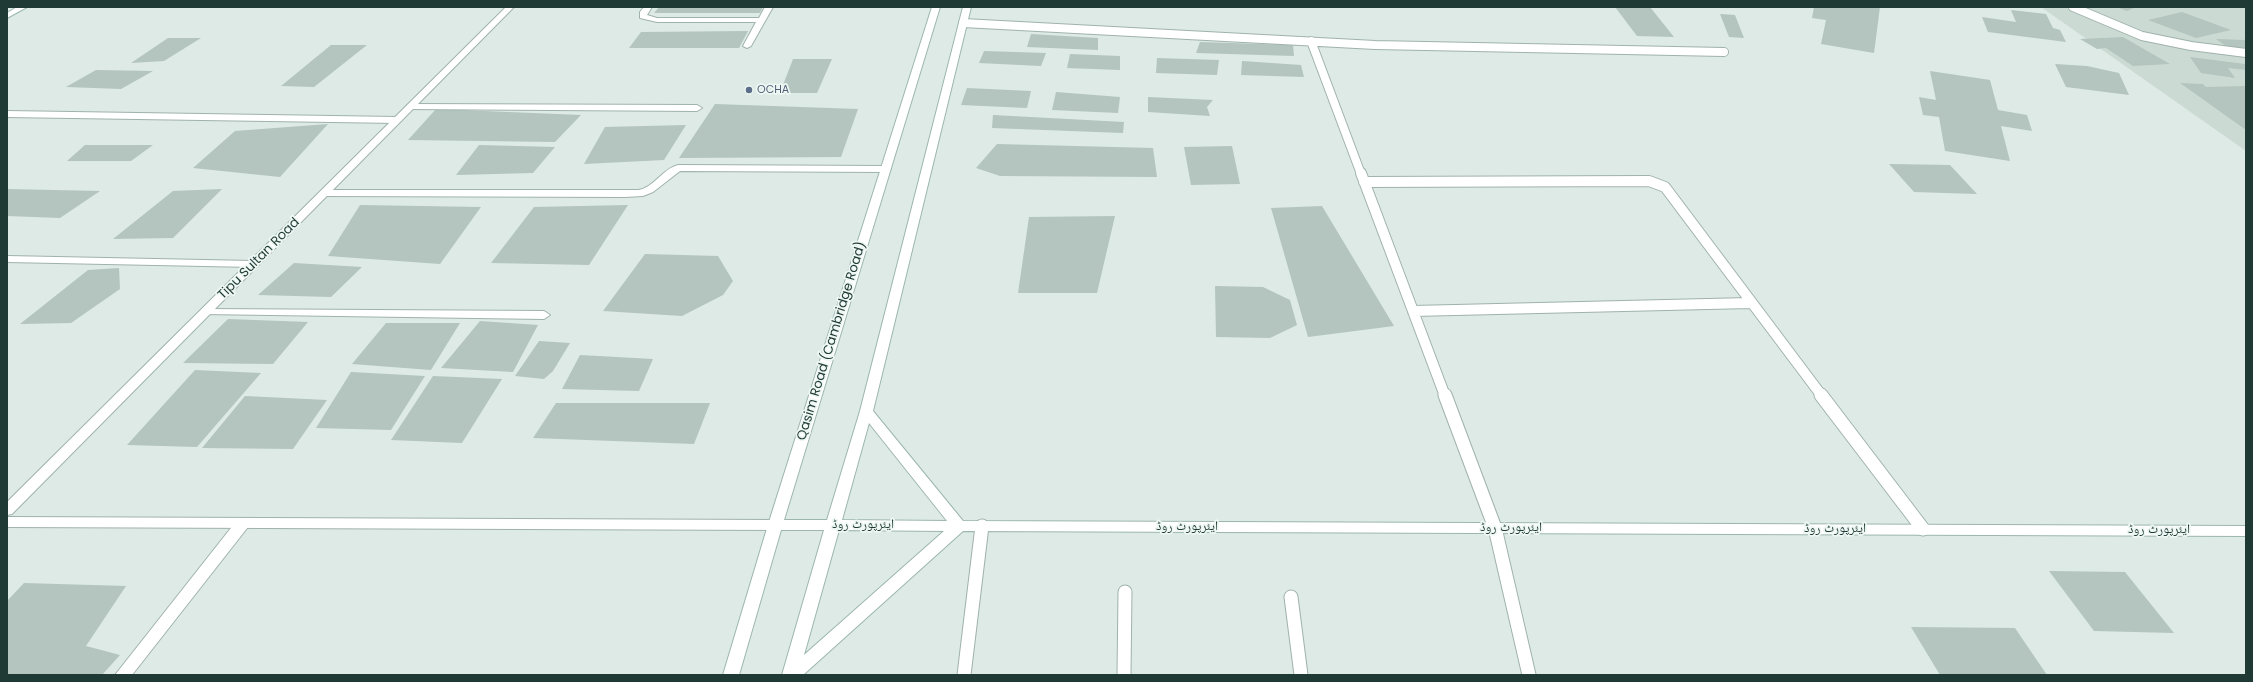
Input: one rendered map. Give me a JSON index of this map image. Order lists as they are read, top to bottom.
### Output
{
  "streets": {
    "street": ["Tipu Sultan Road", "Qasim Road (Cambridge Road)", "ایئرپورٹ روڈ"]
  },
  "crossings": [
    ["Qasim Road (Cambridge Road)", "ایئرپورٹ روڈ"]
  ],
  "places": ["OCHA"]
}
